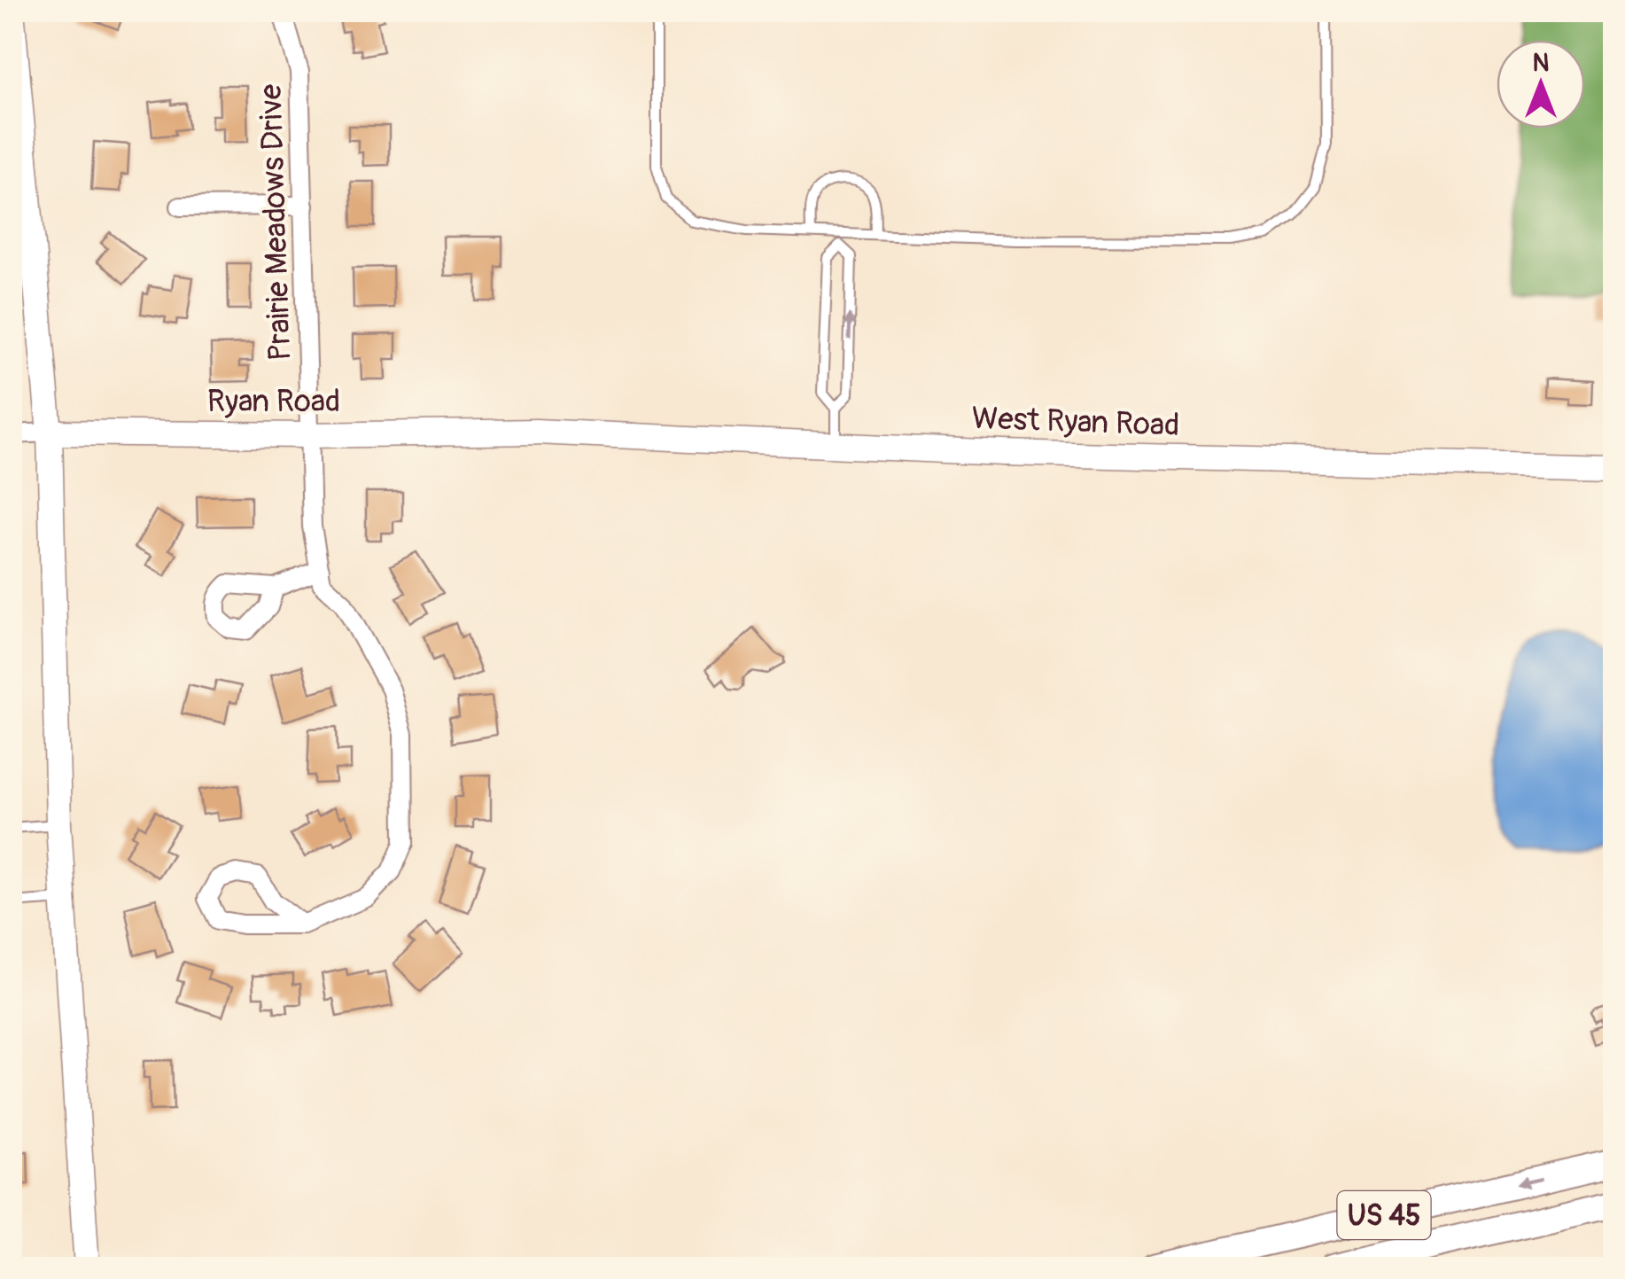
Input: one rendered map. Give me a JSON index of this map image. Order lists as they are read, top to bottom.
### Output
{
  "streets": {
    "main road": ["US 45"],
    "street": ["Prairie Meadows Drive", "Ryan Road", "West Ryan Road"]
  },
  "crossings": [
    ["Prairie Meadows Drive", "Ryan Road"],
    ["Ryan Road", "West Ryan Road"]
  ],
  "north": "top"
}
